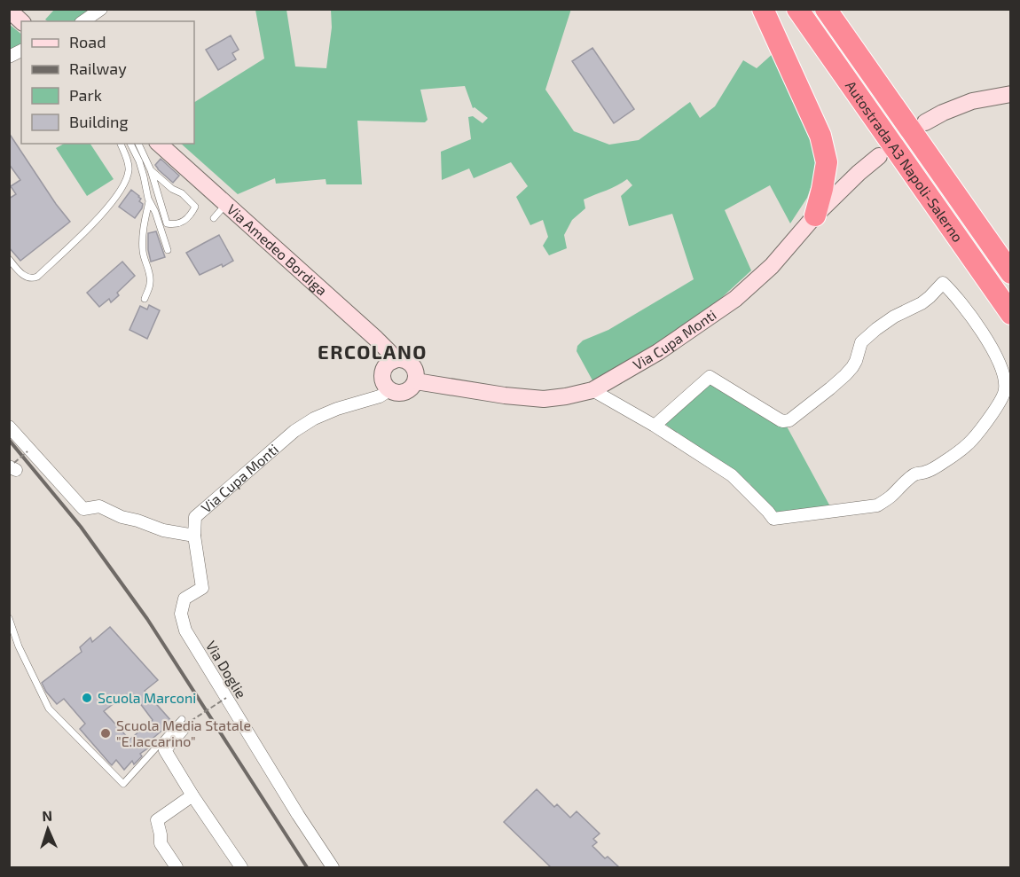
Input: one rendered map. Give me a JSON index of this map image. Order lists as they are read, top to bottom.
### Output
{
  "streets": {
    "highway": ["Autostrada A3 Napoli-Salerno"],
    "street": ["Via Amedeo Bordiga", "Via Cupa Monti", "Via Doglie"]
  },
  "crossings": [
    ["Via Amedeo Bordiga", "Via Cupa Monti"],
    ["Via Cupa Monti", "Via Doglie"]
  ],
  "districts": ["ERCOLANO"],
  "places": ["Scuola Marconi", "Scuola Media Statale \"E.Iaccarino\""],
  "legend": [
    "Road",
    "Railway",
    "Park",
    "Building"
  ],
  "north": "top"
}
